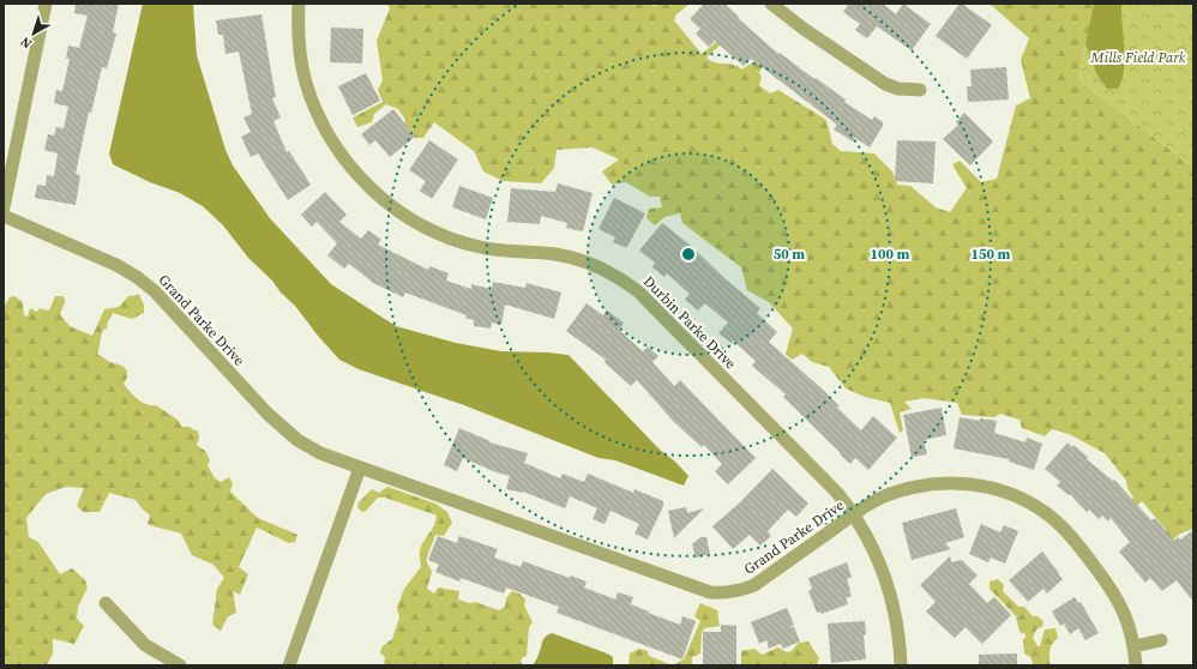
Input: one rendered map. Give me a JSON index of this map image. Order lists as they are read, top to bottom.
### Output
{
  "streets": {
    "street": ["Grand Parke Drive", "Durbin Parke Drive"]
  },
  "crossings": [
    ["Grand Parke Drive", "Durbin Parke Drive"]
  ],
  "parks": ["Mills Field Park"],
  "north": "bottom left",
  "rings": ["50 m", "100 m", "150 m"]
}
